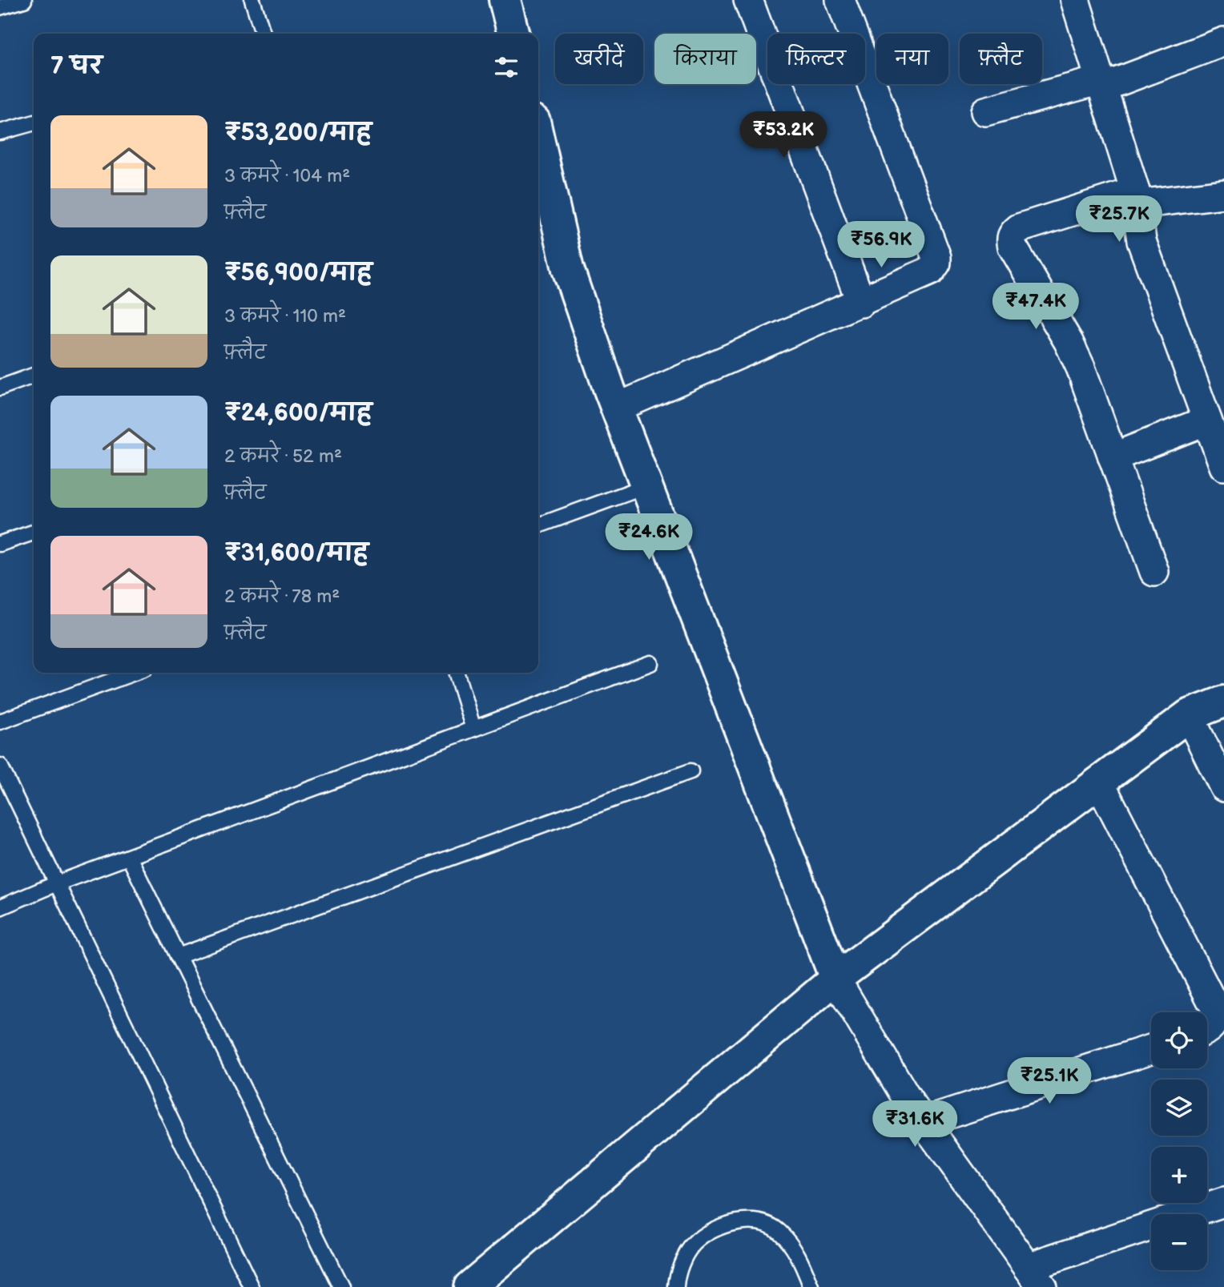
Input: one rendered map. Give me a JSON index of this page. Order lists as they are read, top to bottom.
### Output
{
  "page": {
    "chip": [
      "खरीदें",
      "किराया",
      "फ़िल्टर",
      "नया",
      "फ़्लैट"
    ],
    "heading": "7 घर",
    "list": [
      {
        "name": "₹53,200/माह",
        "note": "3 कमरे · 104 m² · फ़्लैट"
      },
      {
        "name": "₹56,900/माह",
        "note": "3 कमरे · 110 m² · फ़्लैट"
      },
      {
        "name": "₹24,600/माह",
        "note": "2 कमरे · 52 m² · फ़्लैट"
      },
      {
        "name": "₹31,600/माह",
        "note": "2 कमरे · 78 m² · फ़्लैट"
      }
    ],
    "price": [
      "₹53.2K",
      "₹25.7K",
      "₹56.9K",
      "₹47.4K",
      "₹24.6K",
      "₹25.1K",
      "₹31.6K"
    ],
    "map_buttons": ["+", "−"]
  }
}
